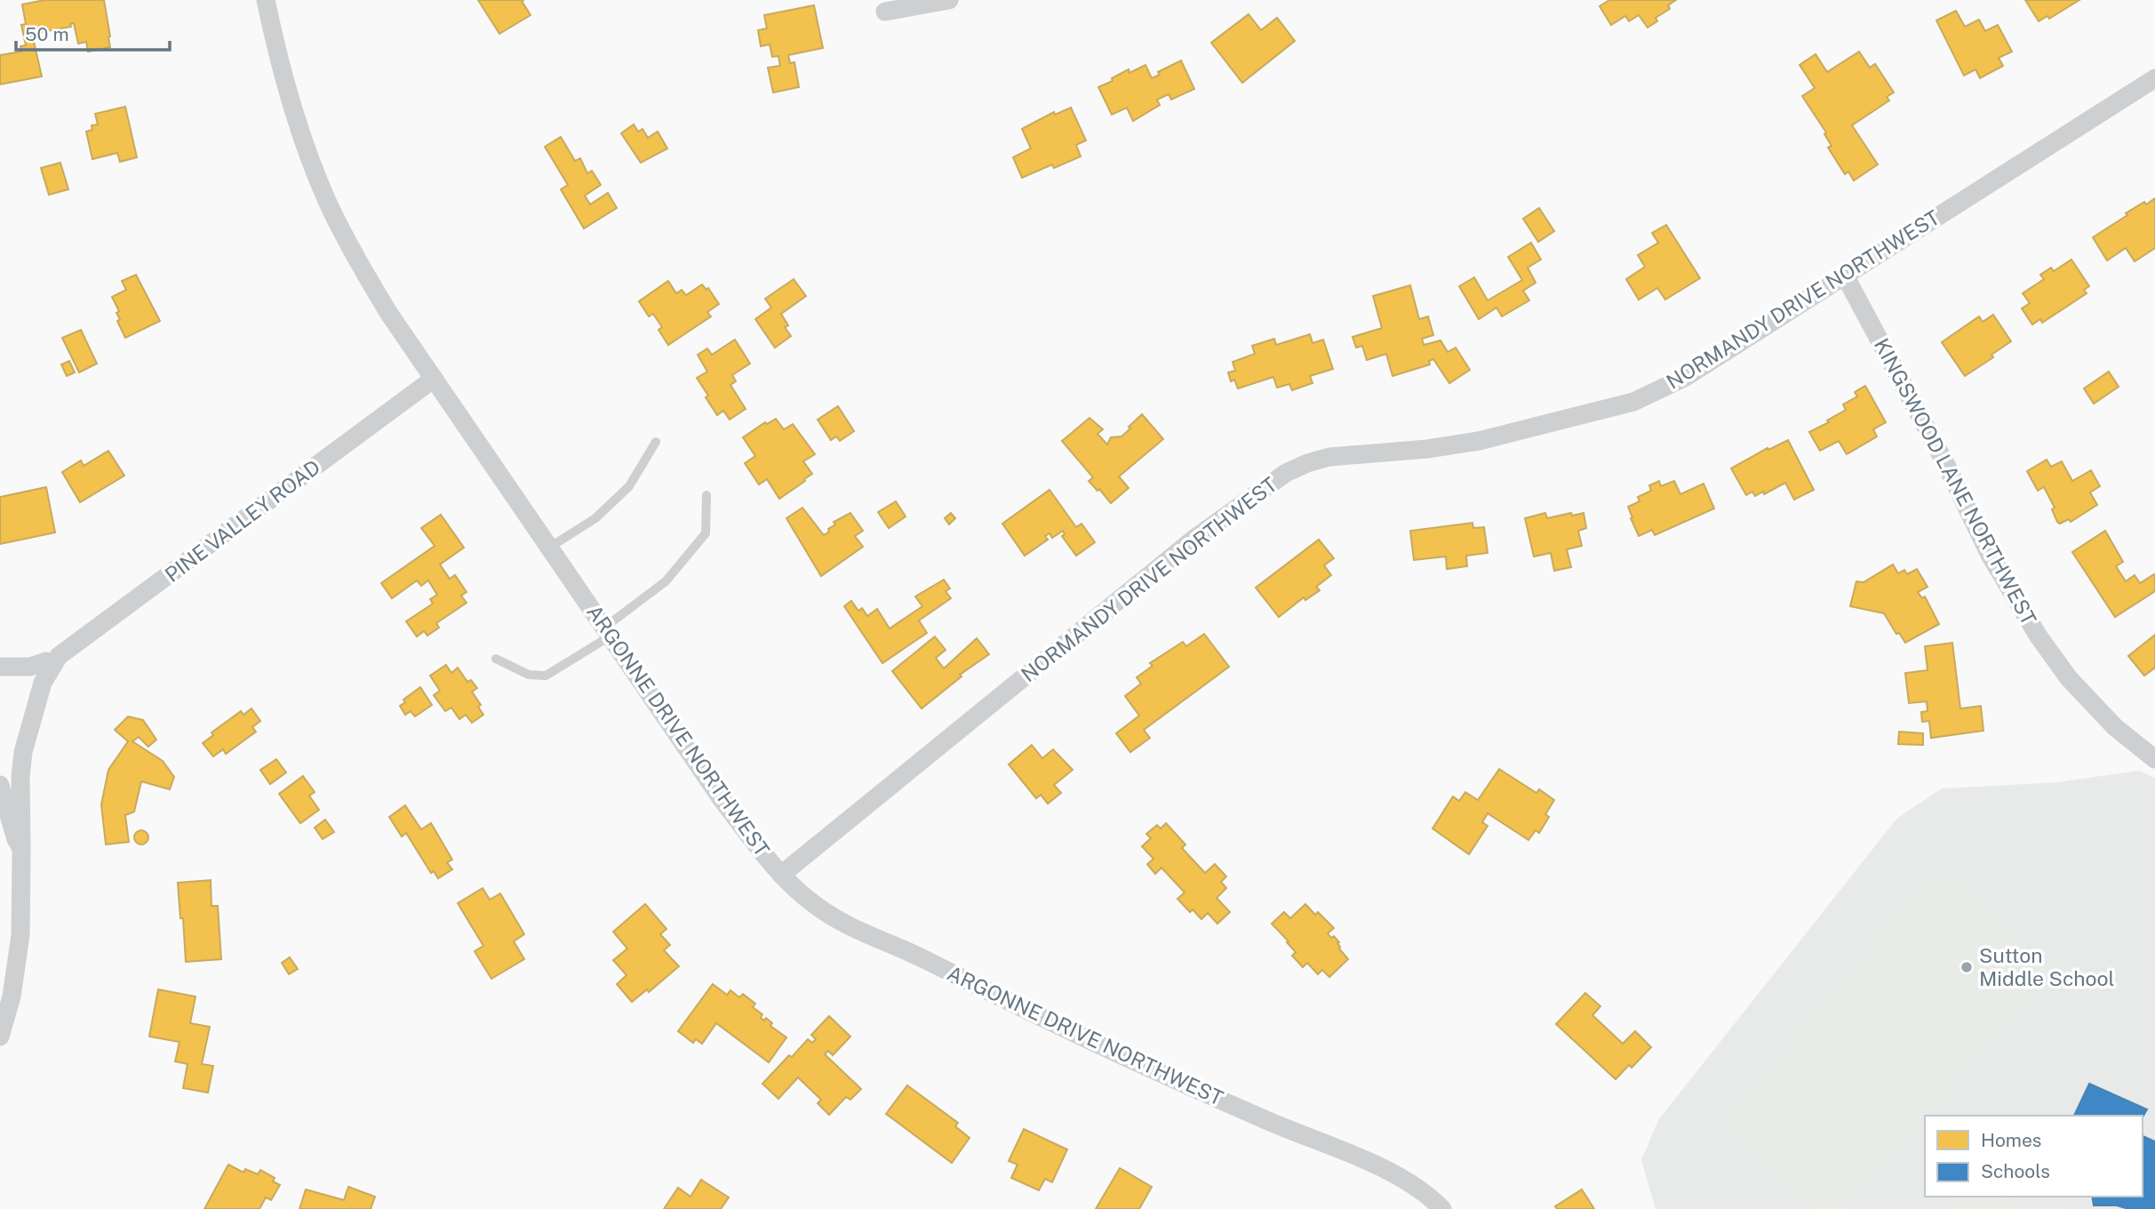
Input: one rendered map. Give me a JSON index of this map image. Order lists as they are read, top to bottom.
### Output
{
  "streets": {
    "street": [
      "NORMANDY DRIVE NORTHWEST",
      "KINGSWOOD LANE NORTHWEST",
      "PINE VALLEY ROAD",
      "ARGONNE DRIVE NORTHWEST"
    ]
  },
  "crossings": [
    ["NORMANDY DRIVE NORTHWEST", "KINGSWOOD LANE NORTHWEST"],
    ["NORMANDY DRIVE NORTHWEST", "ARGONNE DRIVE NORTHWEST"],
    ["PINE VALLEY ROAD", "ARGONNE DRIVE NORTHWEST"]
  ],
  "places": ["Sutton Middle School"],
  "legend": ["Homes", "Schools"],
  "scale_bar": "50 m"
}
